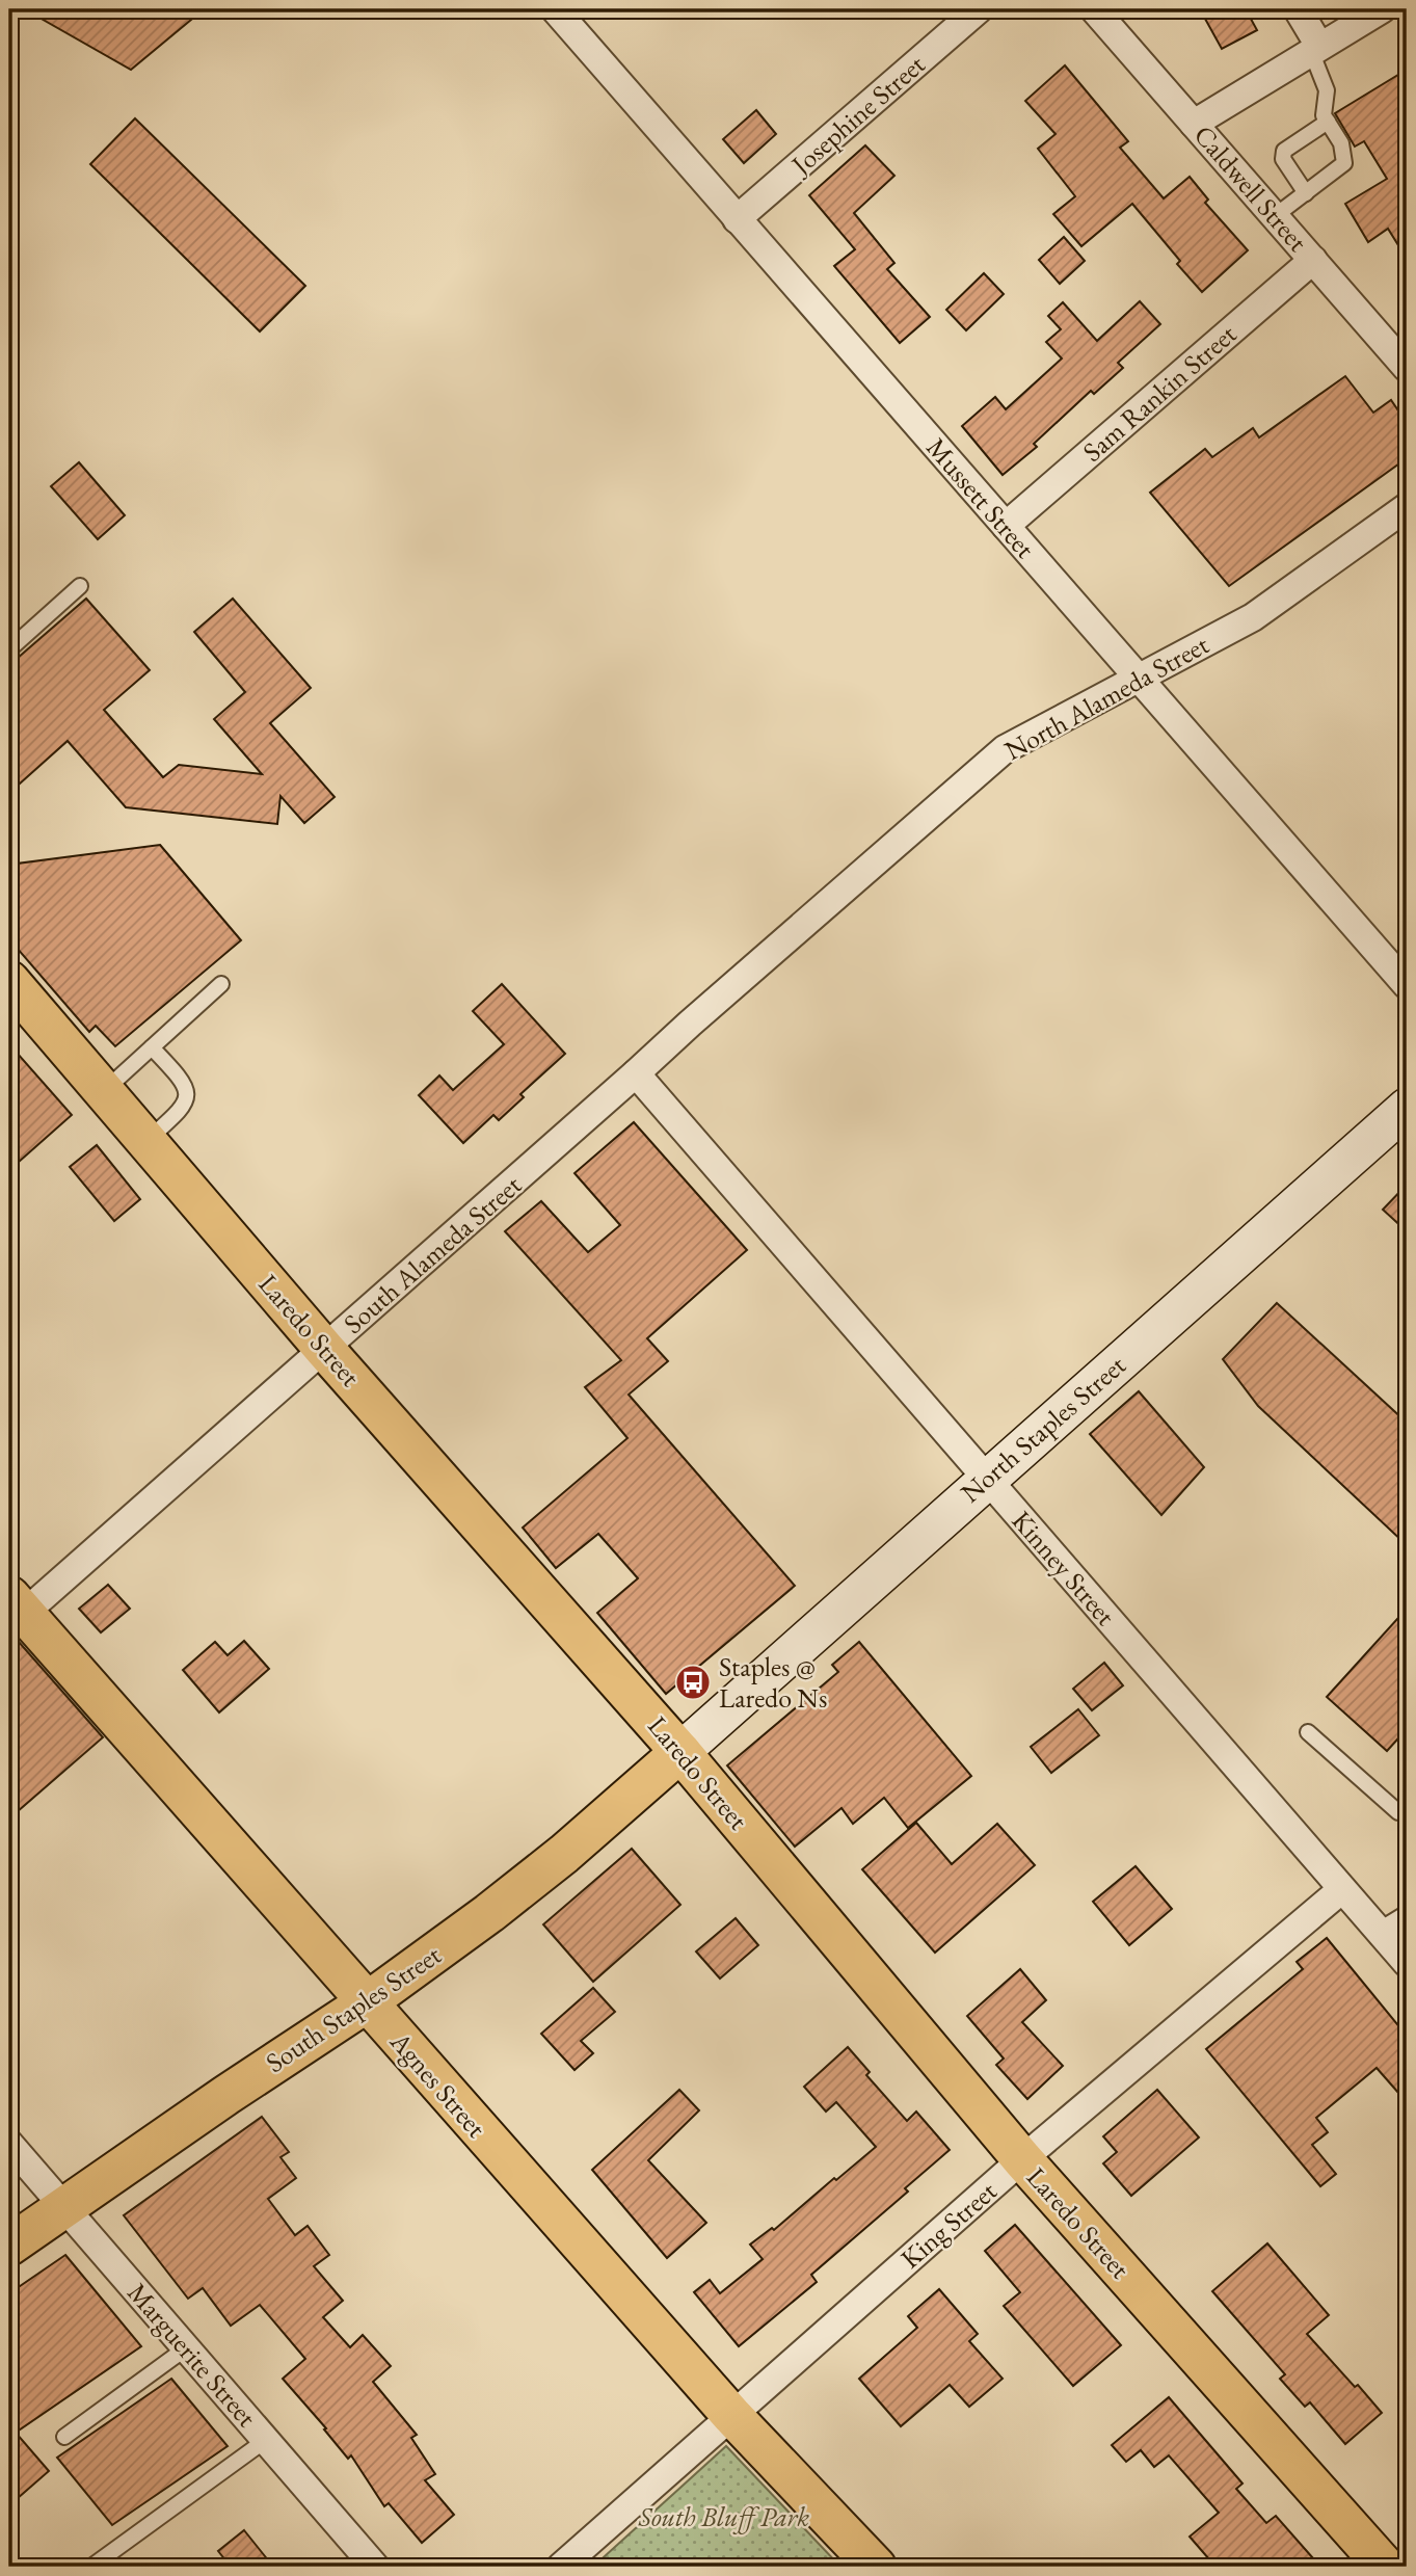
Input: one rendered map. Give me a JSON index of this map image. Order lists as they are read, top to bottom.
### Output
{
  "streets": {
    "main road": [
      "Laredo Street",
      "North Staples Street",
      "South Staples Street",
      "Agnes Street"
    ],
    "street": [
      "Josephine Street",
      "Caldwell Street",
      "Sam Rankin Street",
      "Mussett Street",
      "North Alameda Street",
      "South Alameda Street",
      "Kinney Street",
      "King Street",
      "Marguerite Street"
    ]
  },
  "crossings": [
    ["Josephine Street", "Mussett Street"],
    ["Caldwell Street", "Sam Rankin Street"],
    ["Sam Rankin Street", "Mussett Street"],
    ["Mussett Street", "North Alameda Street"],
    ["North Alameda Street", "South Alameda Street"],
    ["South Alameda Street", "Laredo Street"],
    ["South Alameda Street", "Kinney Street"],
    ["South Alameda Street", "Agnes Street"],
    ["Laredo Street", "North Staples Street"],
    ["Laredo Street", "South Staples Street"],
    ["Laredo Street", "King Street"],
    ["North Staples Street", "Kinney Street"],
    ["North Staples Street", "South Staples Street"],
    ["Kinney Street", "King Street"],
    ["South Staples Street", "Agnes Street"],
    ["South Staples Street", "Marguerite Street"],
    ["Agnes Street", "King Street"]
  ],
  "parks": ["South Bluff Park"],
  "places": {
    "bus stop": ["Staples @ Laredo Ns"]
  }
}
